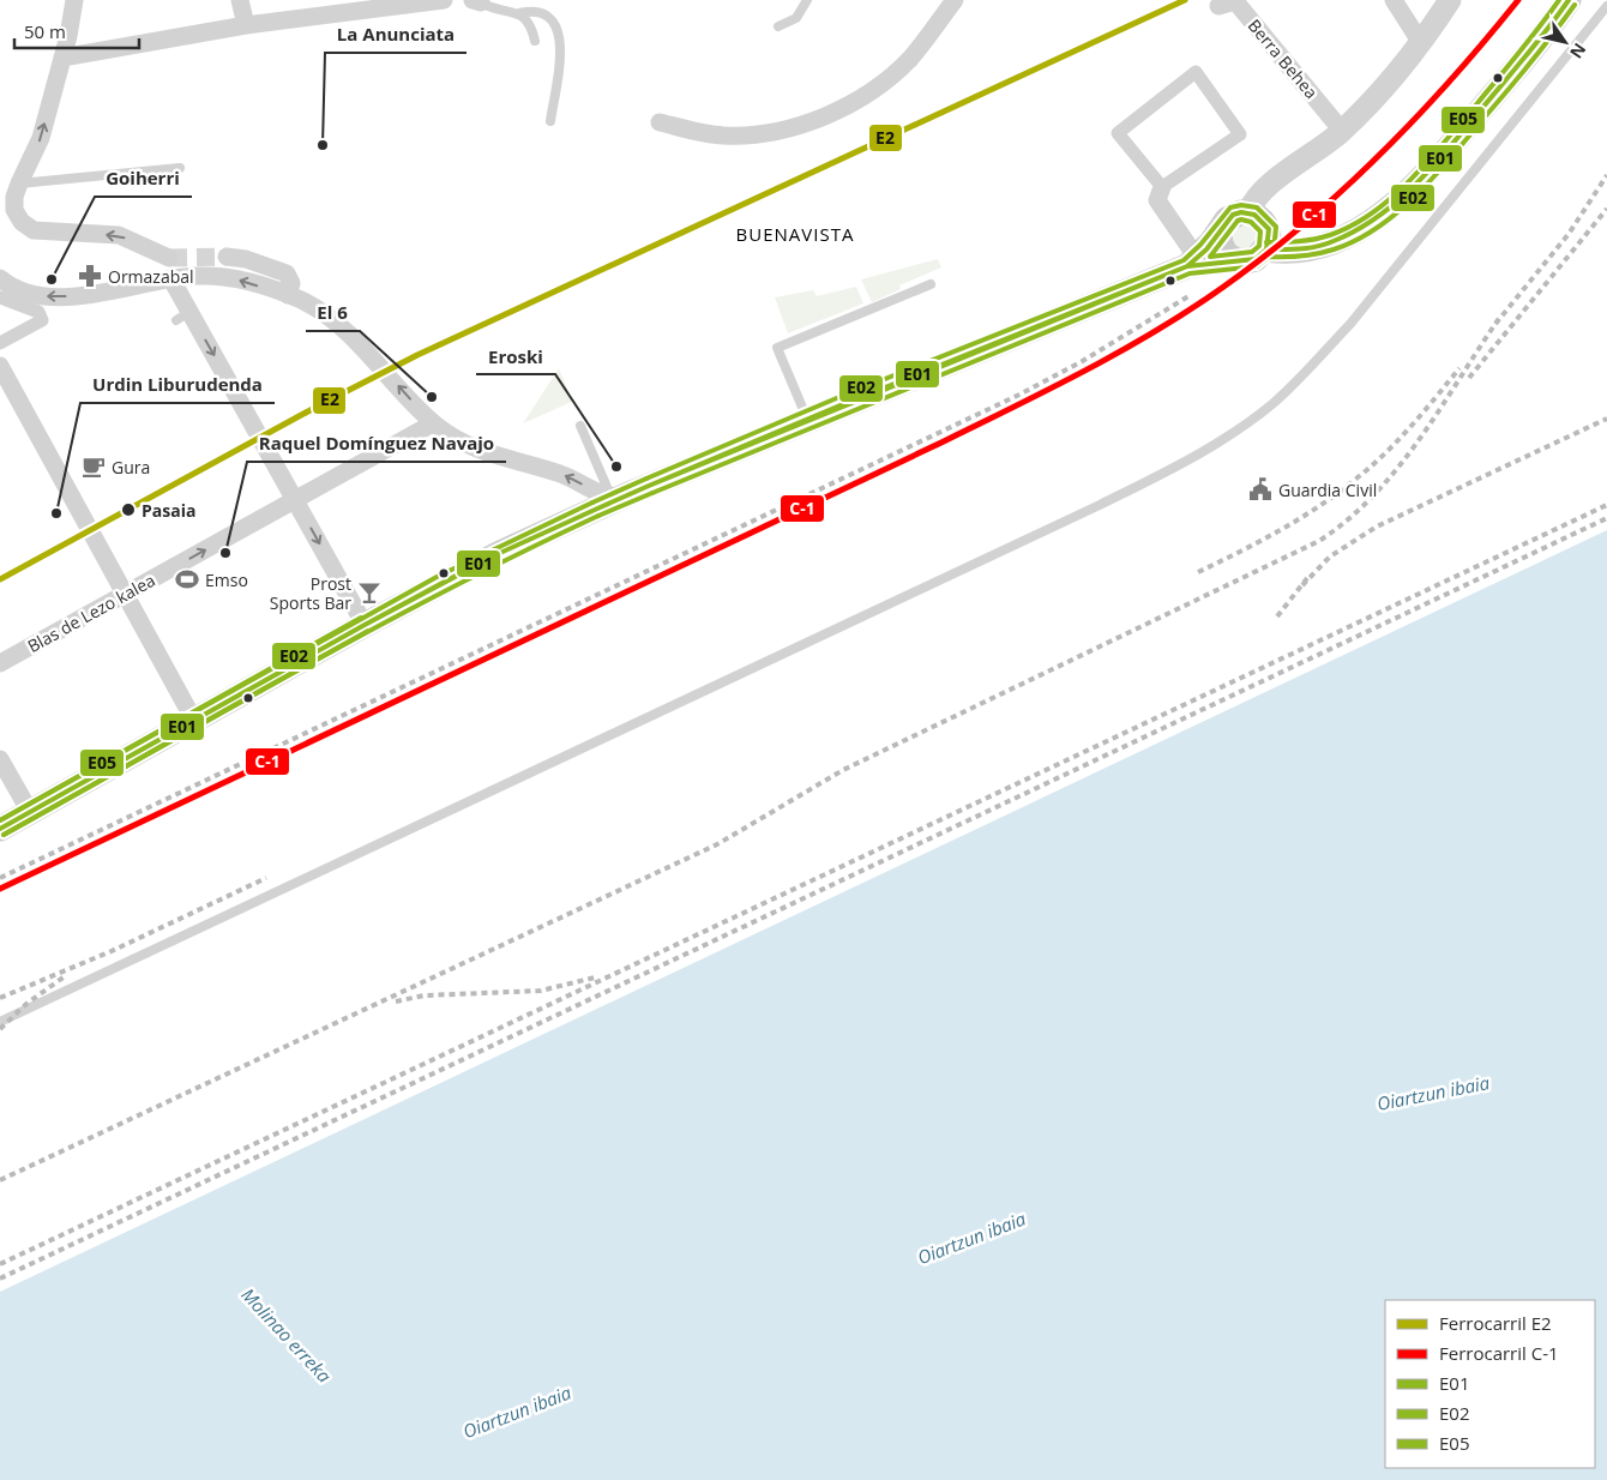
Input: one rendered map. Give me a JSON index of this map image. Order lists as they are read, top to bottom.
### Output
{
  "streets": {
    "street": ["Berra Behea", "Blas de Lezo kalea"]
  },
  "one_way": ["Blas de Lezo kalea"],
  "districts": ["BUENAVISTA"],
  "water": ["Oiartzun ibaia", "Molinao erreka"],
  "places": {
    "other": [
      "La Anunciata",
      "Goiherri",
      "El 6",
      "Eroski",
      "Pasaia",
      "Urdin Liburudenda",
      "Raquel Domínguez Navajo"
    ],
    "pharmacy": ["Ormazabal"],
    "cafe": ["Gura"],
    "public building": ["Guardia Civil"],
    "sports": ["Emso"],
    "bar": ["Prost Sports Bar"]
  },
  "lines": [
    "rail line E2",
    "rail line C-1",
    "transit line E01",
    "transit line E05",
    "transit line E02"
  ],
  "legend": [
    "Ferrocarril E2",
    "Ferrocarril C-1",
    "E01",
    "E02",
    "E05"
  ],
  "scale_bar": "50 m",
  "north": "bottom right"
}
